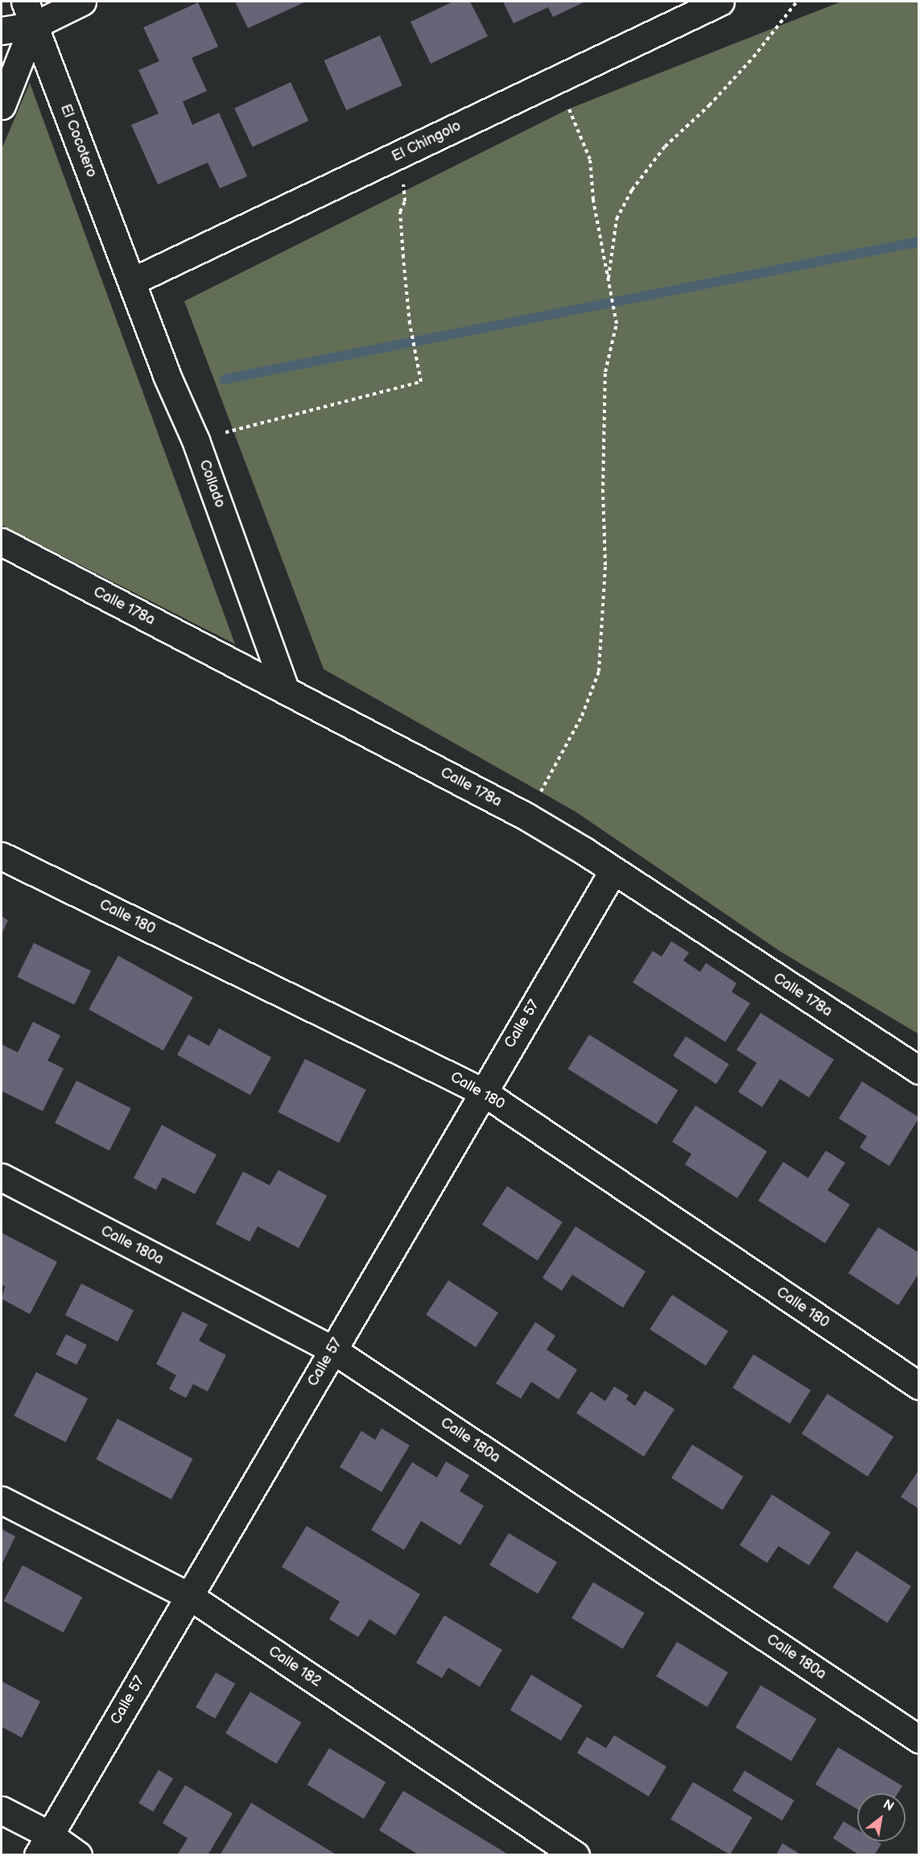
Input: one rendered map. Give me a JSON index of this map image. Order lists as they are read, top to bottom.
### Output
{
  "streets": {
    "street": [
      "El Cocotero",
      "El Chingolo",
      "Collado",
      "Calle 178a",
      "Calle 180",
      "Calle 57",
      "Calle 180a",
      "Calle 182"
    ]
  },
  "crossings": [
    ["El Cocotero", "El Chingolo"],
    ["El Cocotero", "Collado"],
    ["El Chingolo", "Collado"],
    ["Collado", "Calle 178a"],
    ["Calle 178a", "Calle 57"],
    ["Calle 180", "Calle 57"],
    ["Calle 57", "Calle 180a"],
    ["Calle 57", "Calle 182"]
  ],
  "north": "top right"
}
